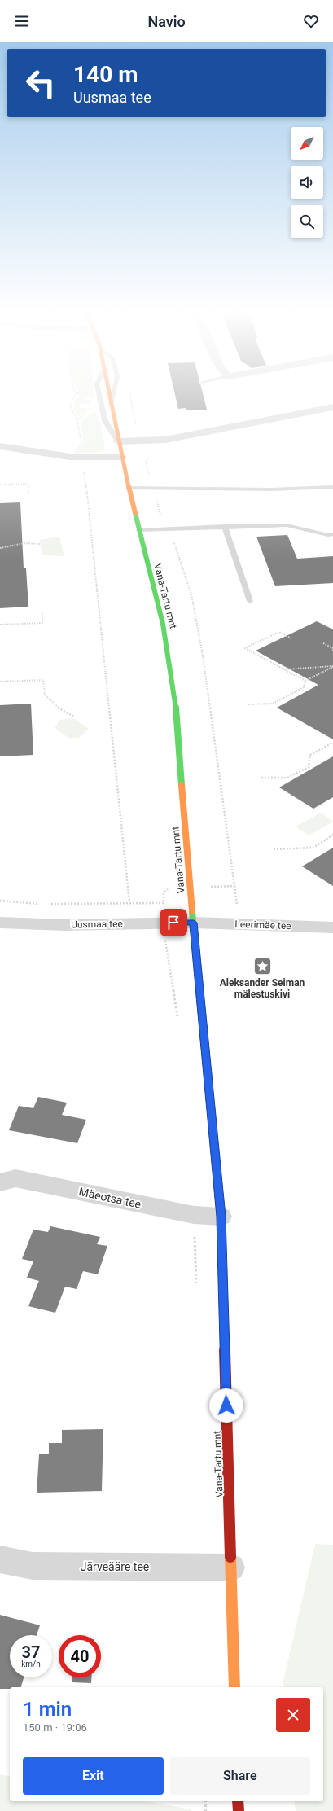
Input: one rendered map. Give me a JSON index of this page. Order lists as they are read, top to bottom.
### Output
{
  "streets": {
    "street": [
      "Vana-Tartu mnt",
      "Uusmaa tee",
      "Leerimäe tee",
      "Mäeotsa tee",
      "Järveääre tee"
    ]
  },
  "crossings": [
    ["Vana-Tartu mnt", "Uusmaa tee"],
    ["Vana-Tartu mnt", "Leerimäe tee"],
    ["Vana-Tartu mnt", "Mäeotsa tee"],
    ["Vana-Tartu mnt", "Järveääre tee"],
    ["Uusmaa tee", "Leerimäe tee"]
  ],
  "places": {
    "place": ["Aleksander Seiman mälestuskivi"]
  },
  "north": "bottom left",
  "page": {
    "header": "Navio",
    "turn": ["140 m", "Uusmaa tee"],
    "speed": "37 km/h",
    "limit": "40",
    "heading": ["1 min", "150 m · 19:06"],
    "buttons": ["Exit", "Share"]
  }
}
